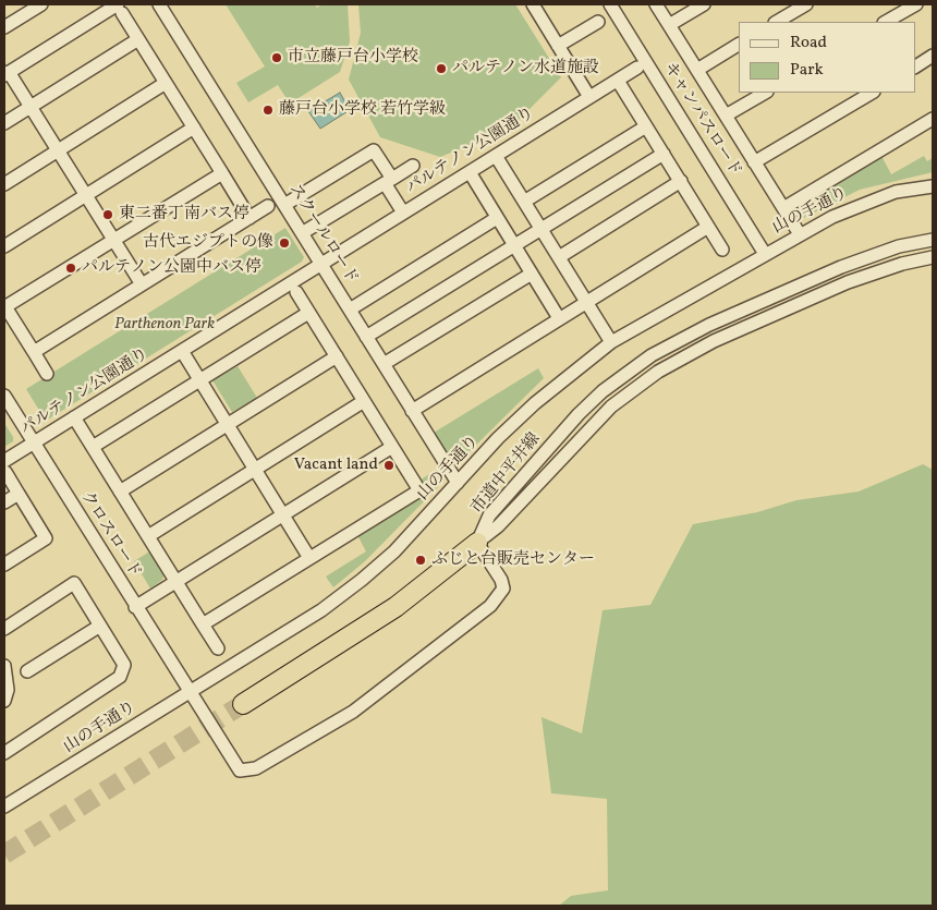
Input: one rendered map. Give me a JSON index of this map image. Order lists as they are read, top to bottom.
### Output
{
  "streets": {
    "street": [
      "キャンパスロード",
      "パルテノン公園通り",
      "山の手通り",
      "スクールロード",
      "市道中平井線",
      "クロスロード"
    ]
  },
  "crossings": [
    ["キャンパスロード", "山の手通り"],
    ["パルテノン公園通り", "スクールロード"],
    ["パルテノン公園通り", "クロスロード"],
    ["山の手通り", "スクールロード"],
    ["山の手通り", "クロスロード"],
    ["市道中平井線", "クロスロード"]
  ],
  "parks": ["Parthenon Park"],
  "places": [
    "市立藤戸台小学校",
    "パルテノン水道施設",
    "藤戸台小学校 若竹学級",
    "東二番丁南バス停",
    "古代エジプトの像",
    "パルテノン公園中バス停",
    "Vacant land",
    "ふじと台販売センター"
  ],
  "legend": ["Road", "Park"]
}
